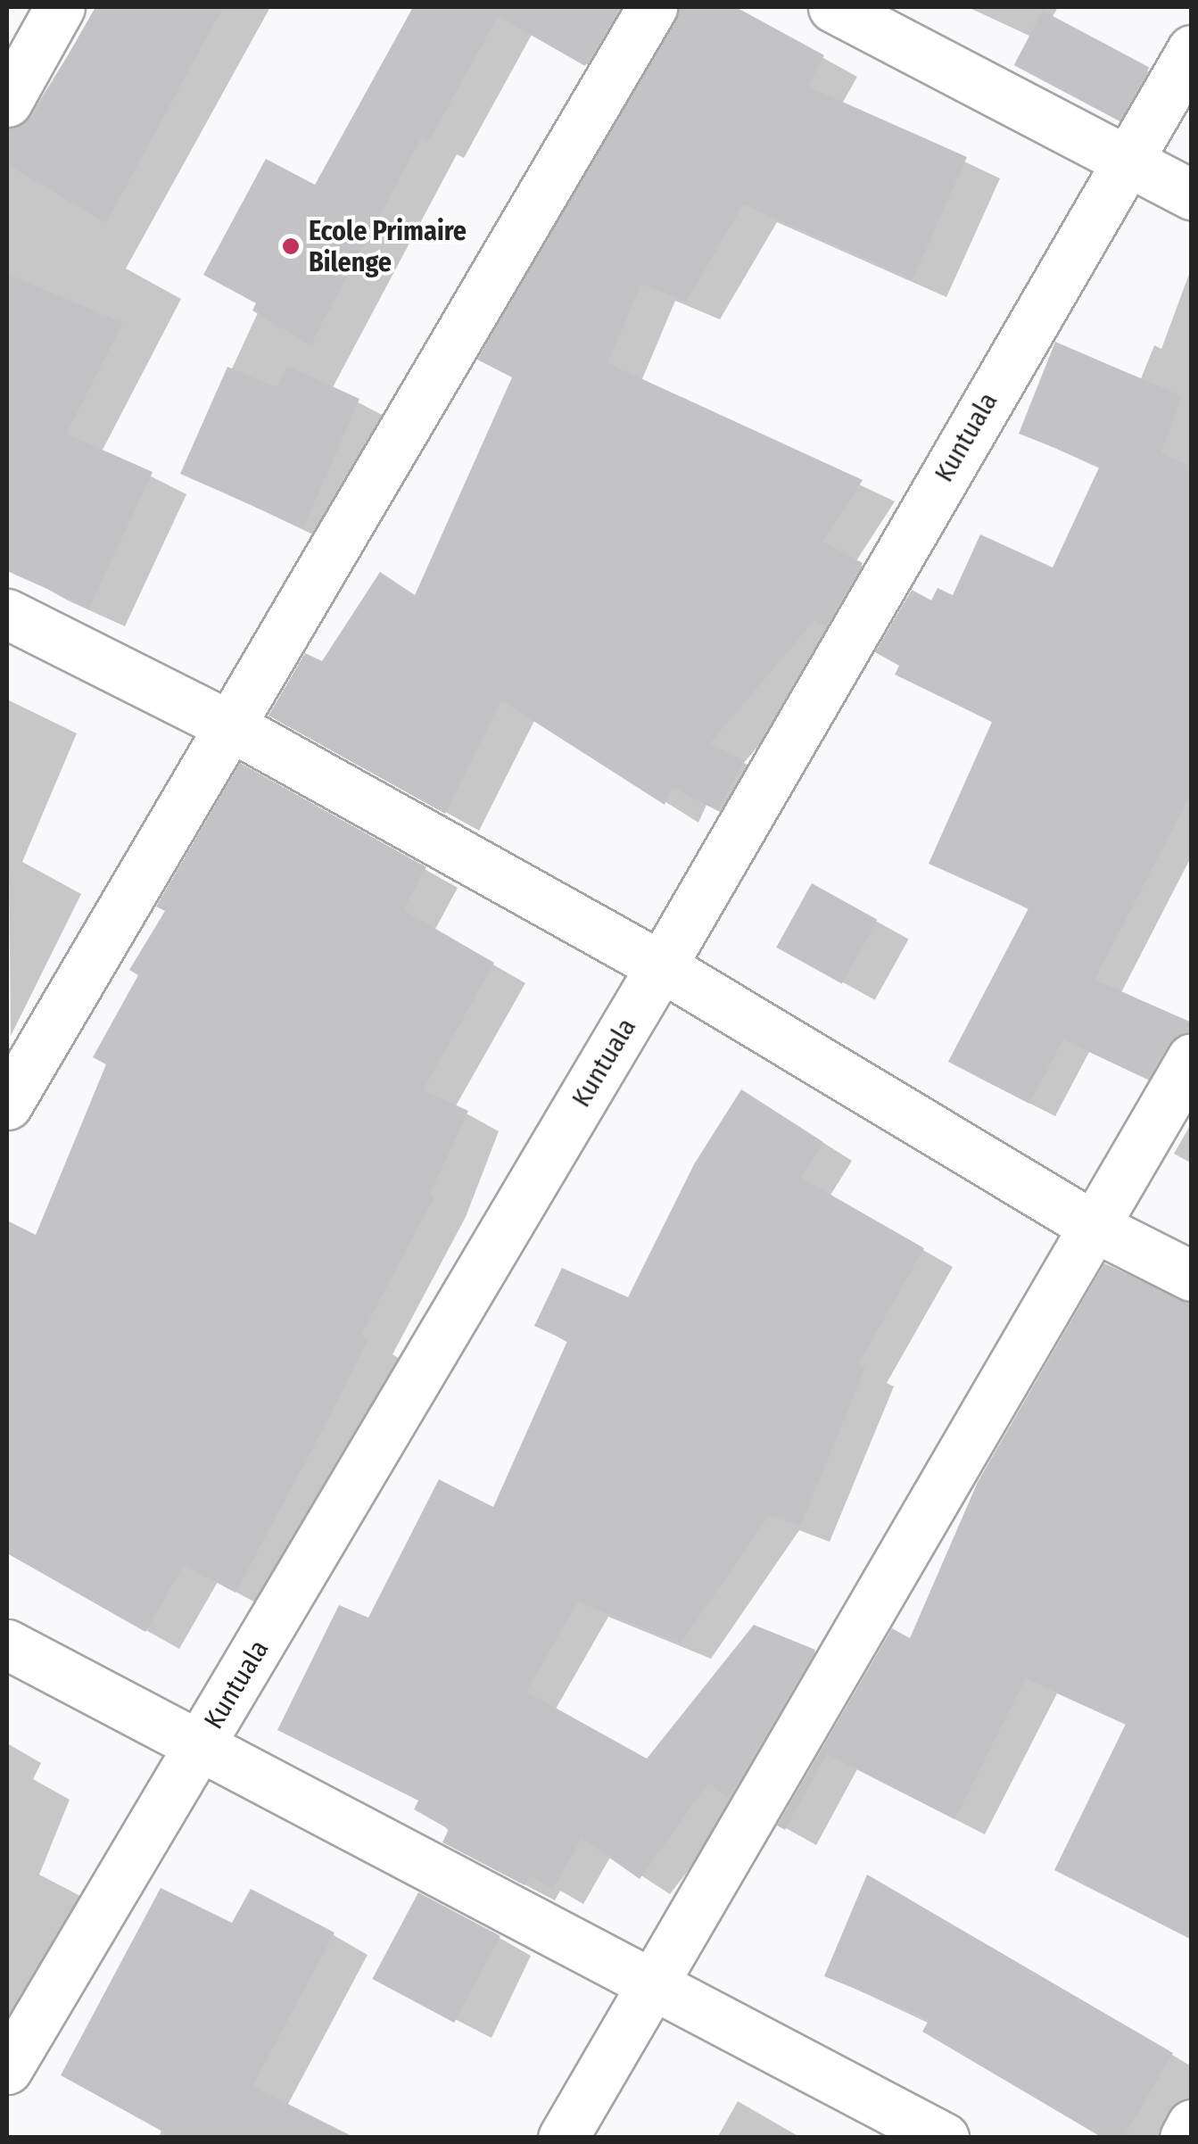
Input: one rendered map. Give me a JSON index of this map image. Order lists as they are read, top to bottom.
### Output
{
  "streets": {
    "street": ["Kuntuala"]
  },
  "places": ["Ecole Primaire Bilenge"]
}
